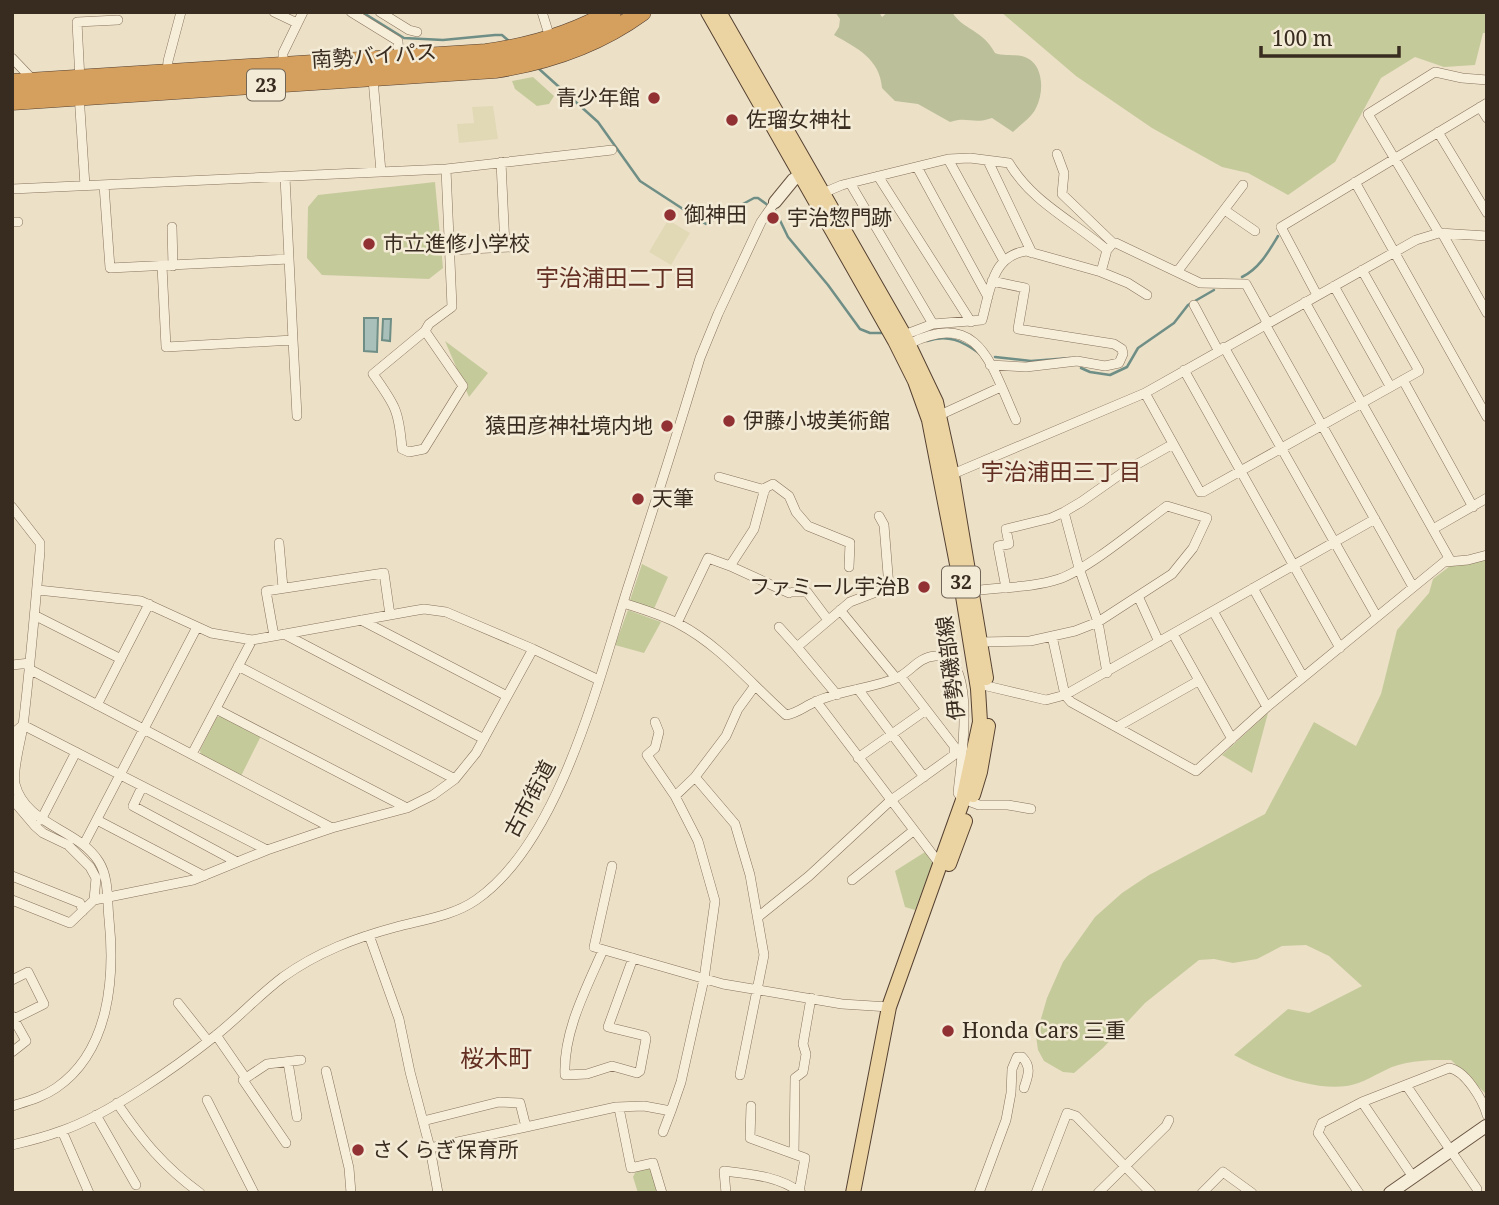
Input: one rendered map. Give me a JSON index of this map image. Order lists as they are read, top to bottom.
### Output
{
  "streets": {
    "highway": ["南勢バイパス", "23"],
    "main road": ["32", "伊勢磯部線"],
    "street": ["古市街道"]
  },
  "districts": ["宇治浦田二丁目", "宇治浦田三丁目", "桜木町"],
  "places": [
    "青少年館",
    "佐瑠女神社",
    "御神田",
    "宇治惣門跡",
    "市立進修小学校",
    "伊藤小坡美術館",
    "猿田彦神社境内地",
    "天筆",
    "ファミール宇治B",
    "Honda Cars 三重",
    "さくらぎ保育所"
  ],
  "scale_bar": "100 m"
}
